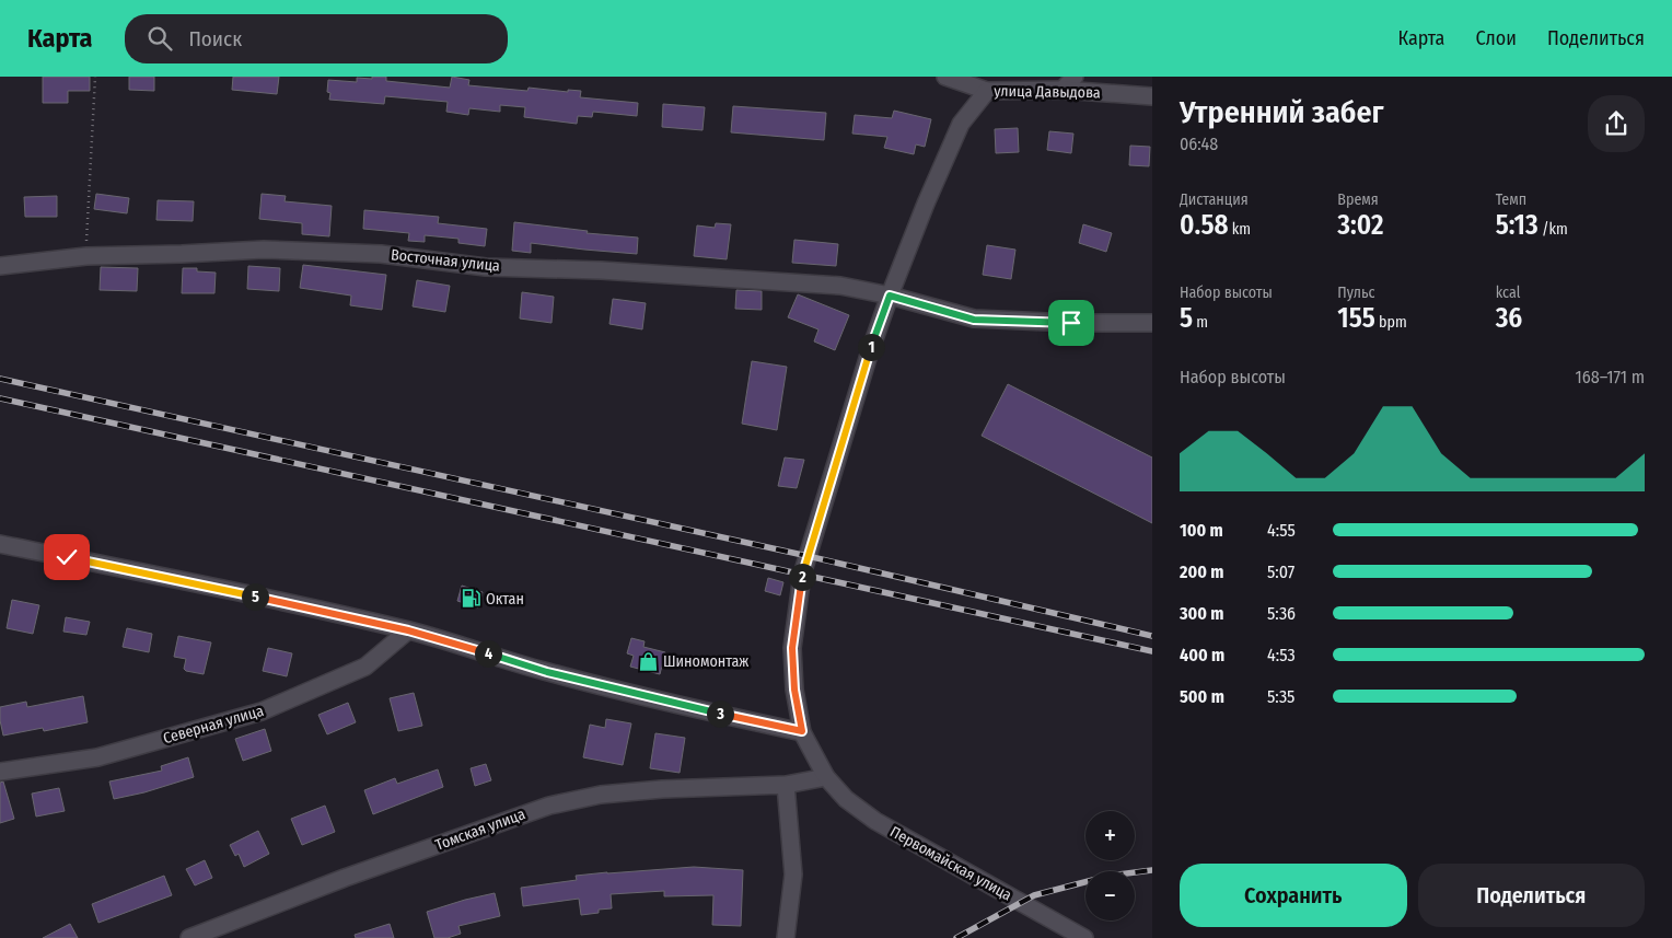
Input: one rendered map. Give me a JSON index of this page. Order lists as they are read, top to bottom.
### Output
{
  "streets": {
    "street": [
      "улица Давыдова",
      "Восточная улица",
      "Северная улица",
      "Томская улица",
      "Первомайская улица"
    ]
  },
  "crossings": [
    ["улица Давыдова", "Первомайская улица"],
    ["Восточная улица", "Первомайская улица"]
  ],
  "places": {
    "fuel station": ["Октан"],
    "shop": ["Шиномонтаж"]
  },
  "page": {
    "header": "Карта",
    "search": "Поиск",
    "nav": ["Карта", "Слои", "Поделиться"],
    "heading": ["Утренний забег", "06:48"],
    "stats": [
      ["Дистанция", "0.58 km"],
      ["Время", "3:02"],
      ["Темп", "5:13 /km"],
      ["Набор высоты", "5 m"],
      ["Пульс", "155 bpm"],
      ["kcal", "36"]
    ],
    "pins": [
      "1",
      "2",
      "5",
      "4",
      "3"
    ],
    "chart": ["Набор высоты", "168–171 m"],
    "list": [
      {
        "name": "100 m",
        "note": "4:55"
      },
      {
        "name": "200 m",
        "note": "5:07"
      },
      {
        "name": "300 m",
        "note": "5:36"
      },
      {
        "name": "400 m",
        "note": "4:53"
      },
      {
        "name": "500 m",
        "note": "5:35"
      }
    ],
    "map_buttons": ["+", "−"],
    "buttons": ["Сохранить", "Поделиться"]
  }
}
